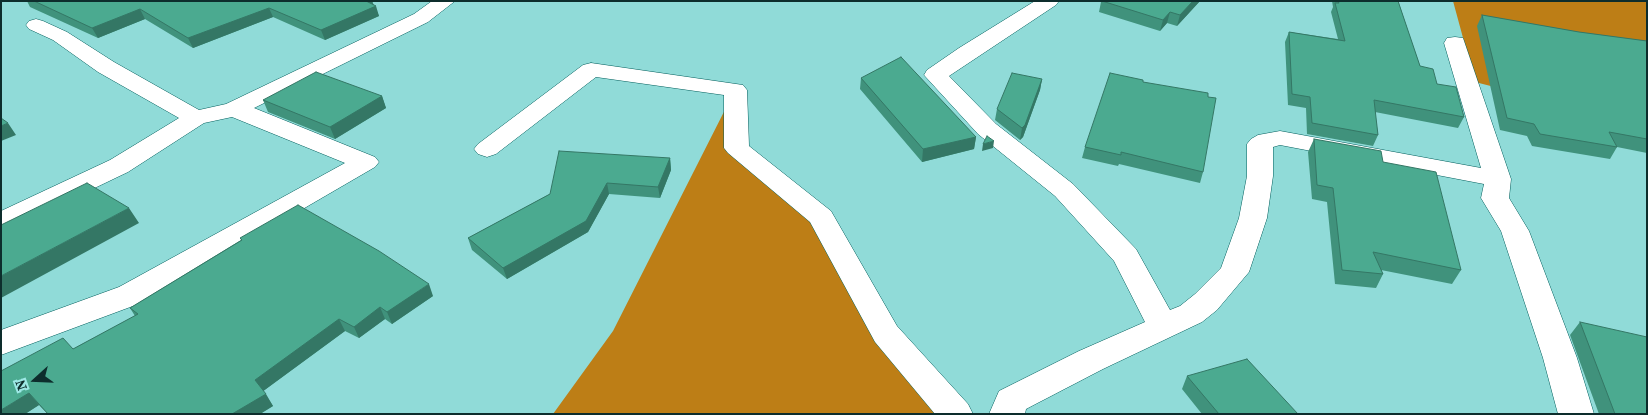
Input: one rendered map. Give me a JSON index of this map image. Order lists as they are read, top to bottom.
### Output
{
  "north": "left"
}
